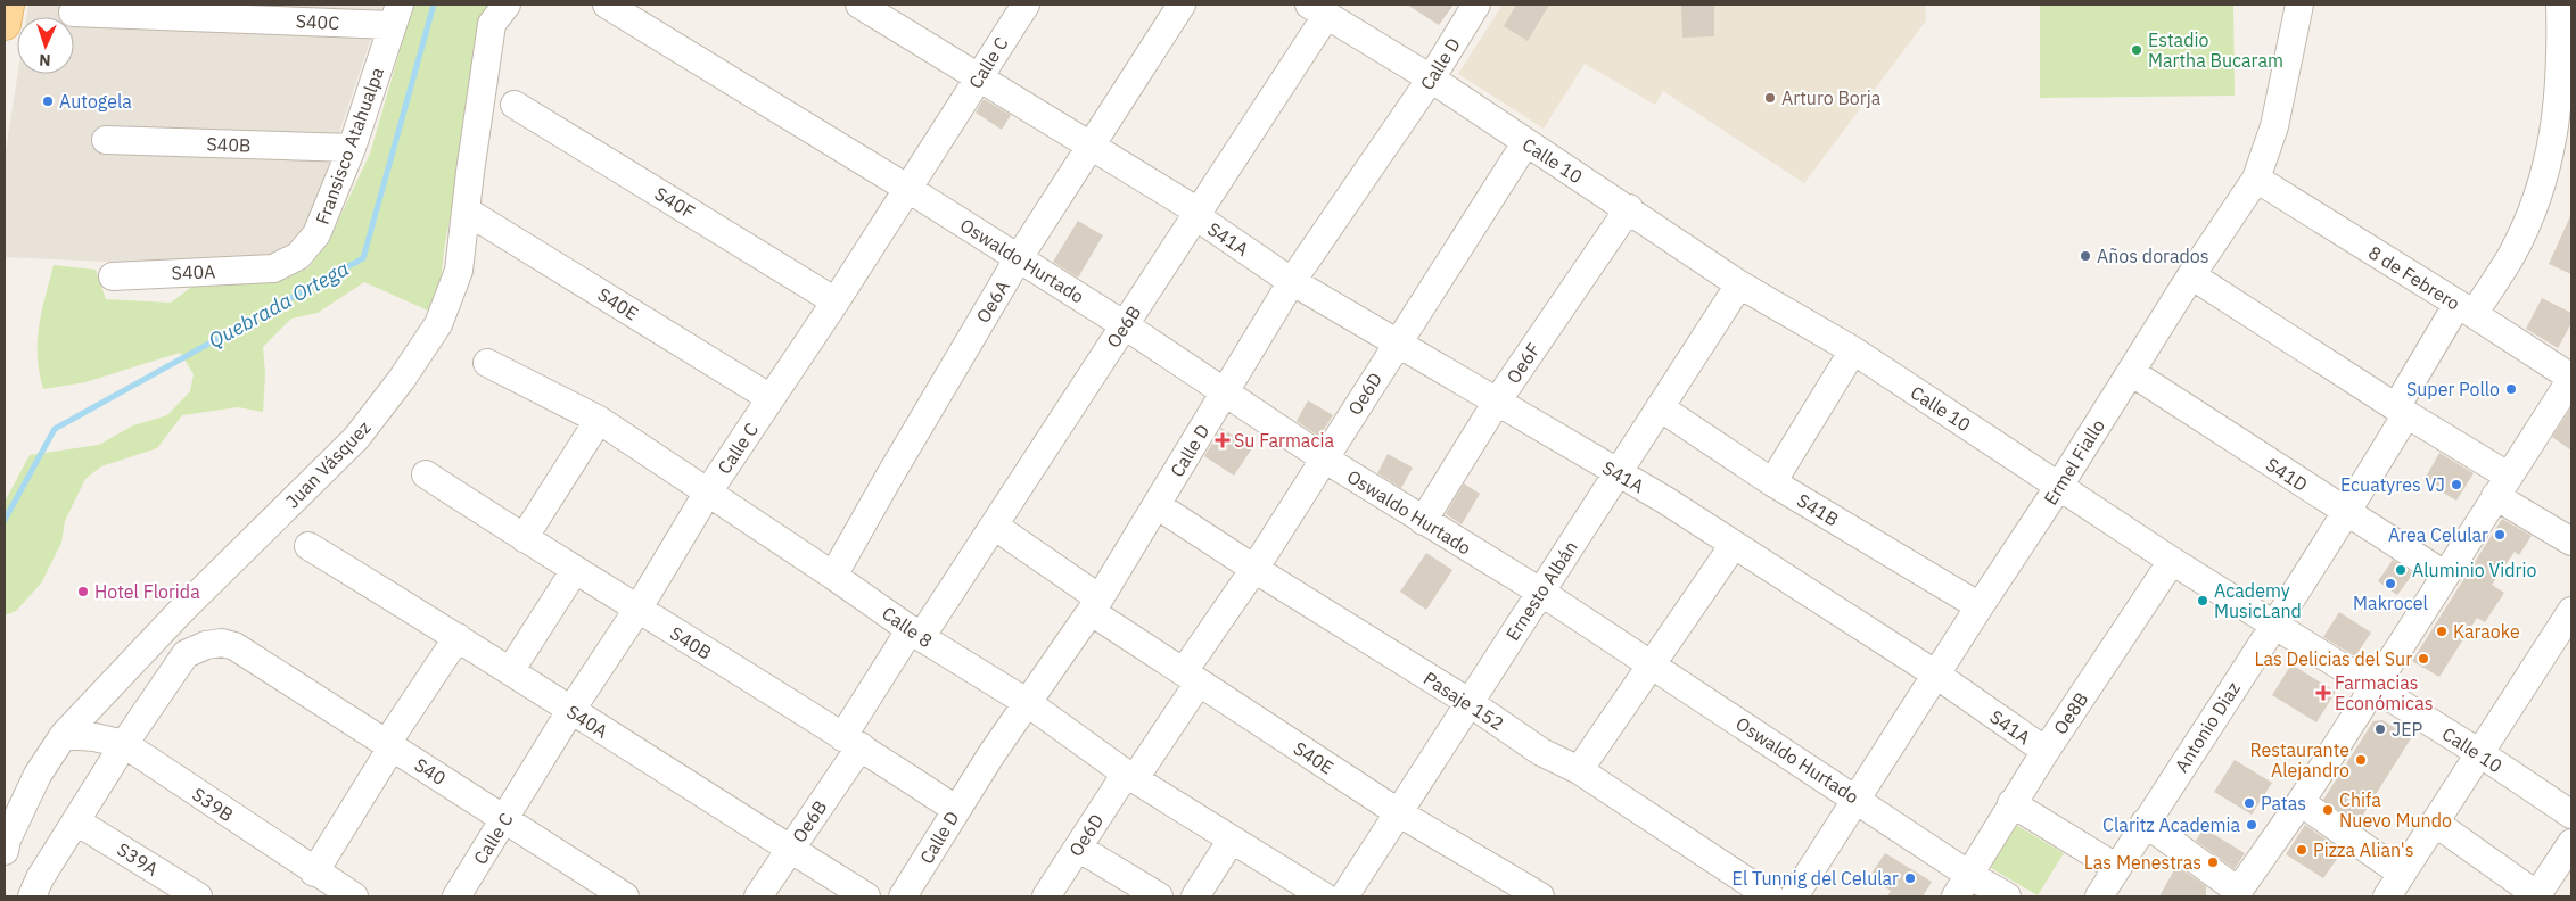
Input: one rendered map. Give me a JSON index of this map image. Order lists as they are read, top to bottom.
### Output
{
  "streets": {
    "street": [
      "S40C",
      "Calle C",
      "Calle D",
      "S40B",
      "Fransisco Atahualpa",
      "Calle 10",
      "S40F",
      "S41A",
      "Oswaldo Hurtado",
      "S40A",
      "8 de Febrero",
      "Oe6A",
      "S40E",
      "Oe6B",
      "Oe6F",
      "Oe6D",
      "Ermel Fiallo",
      "Juan Vásquez",
      "S41D",
      "S41B",
      "Ernesto Albán",
      "Calle 8",
      "Pasaje 152",
      "Oe8B",
      "Antonio Diaz",
      "S40",
      "S39B",
      "S39A"
    ]
  },
  "crossings": [
    ["S40C", "Fransisco Atahualpa"],
    ["Calle C", "S40B"],
    ["Calle C", "S40F"],
    ["Calle C", "S41A"],
    ["Calle C", "Oswaldo Hurtado"],
    ["Calle C", "S40A"],
    ["Calle C", "S40E"],
    ["Calle C", "Calle 8"],
    ["Calle C", "S40"],
    ["Calle D", "S40B"],
    ["Calle D", "Calle 10"],
    ["Calle D", "S41A"],
    ["Calle D", "Oswaldo Hurtado"],
    ["Calle D", "S40E"],
    ["Calle D", "Calle 8"],
    ["Calle D", "Pasaje 152"],
    ["S40B", "Fransisco Atahualpa"],
    ["S40B", "Oe6B"],
    ["Fransisco Atahualpa", "S40A"],
    ["Calle 10", "Oe6B"],
    ["Calle 10", "Oe6F"],
    ["Calle 10", "Oe6D"],
    ["Calle 10", "Ermel Fiallo"],
    ["Calle 10", "Ernesto Albán"],
    ["Calle 10", "Oe8B"],
    ["Calle 10", "Antonio Diaz"],
    ["S41A", "Oe6A"],
    ["S41A", "Oe6B"],
    ["S41A", "Oe6F"],
    ["S41A", "Oe6D"],
    ["S41A", "Ermel Fiallo"],
    ["S41A", "Ernesto Albán"],
    ["S41A", "Oe8B"],
    ["Oswaldo Hurtado", "Oe6A"],
    ["Oswaldo Hurtado", "Oe6B"],
    ["Oswaldo Hurtado", "Oe6F"],
    ["Oswaldo Hurtado", "Oe6D"],
    ["Oswaldo Hurtado", "Ermel Fiallo"],
    ["Oswaldo Hurtado", "Ernesto Albán"],
    ["Oswaldo Hurtado", "Oe8B"],
    ["S40A", "Oe6B"],
    ["8 de Febrero", "Ermel Fiallo"],
    ["8 de Febrero", "Antonio Diaz"],
    ["Oe6A", "Calle 8"],
    ["S40E", "Oe6B"],
    ["S40E", "Oe6D"],
    ["S40E", "Juan Vásquez"],
    ["S40E", "Ernesto Albán"],
    ["Oe6B", "Calle 8"],
    ["Oe6D", "Calle 8"],
    ["Oe6D", "Pasaje 152"],
    ["Ermel Fiallo", "S41D"],
    ["Ermel Fiallo", "S41B"],
    ["Juan Vásquez", "S39B"],
    ["S41D", "Antonio Diaz"],
    ["S41B", "Ernesto Albán"],
    ["Ernesto Albán", "Pasaje 152"],
    ["S40", "S39B"]
  ],
  "water": ["Quebrada Ortega"],
  "places": {
    "other": [
      "Estadio Martha Bucaram",
      "Arturo Borja",
      "Autogela",
      "Años dorados",
      "Super Pollo",
      "Ecuatyres VJ",
      "Area Celular",
      "Aluminio Vidrio",
      "Makrocel",
      "Hotel Florida",
      "Academy MusicLand",
      "Karaoke",
      "Las Delicias del Sur",
      "JEP",
      "Restaurante Alejandro",
      "Patas",
      "Chifa Nuevo Mundo",
      "Claritz Academia",
      "Pizza Alian's",
      "Las Menestras",
      "El Tunnig del Celular"
    ],
    "health": ["Su Farmacia", "Farmacias Económicas"]
  },
  "north": "bottom"
}
